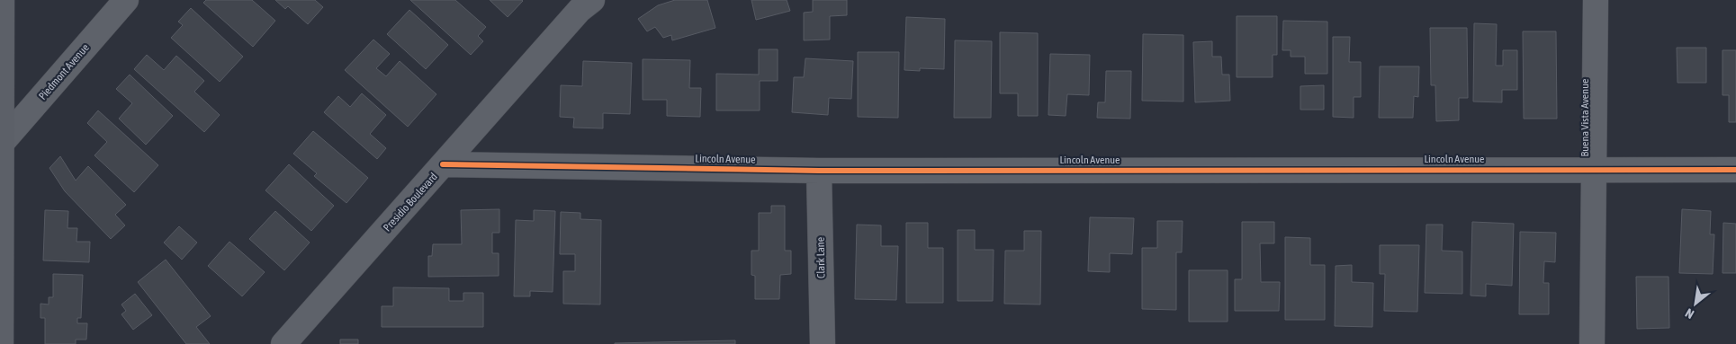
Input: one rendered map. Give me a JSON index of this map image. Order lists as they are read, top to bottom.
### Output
{
  "streets": {
    "street": [
      "Piedmont Avenue",
      "Buena Vista Avenue",
      "Lincoln Avenue",
      "Presidio Boulevard",
      "Clark Lane"
    ]
  },
  "crossings": [
    ["Buena Vista Avenue", "Lincoln Avenue"],
    ["Lincoln Avenue", "Presidio Boulevard"],
    ["Lincoln Avenue", "Clark Lane"]
  ],
  "north": "bottom left"
}
